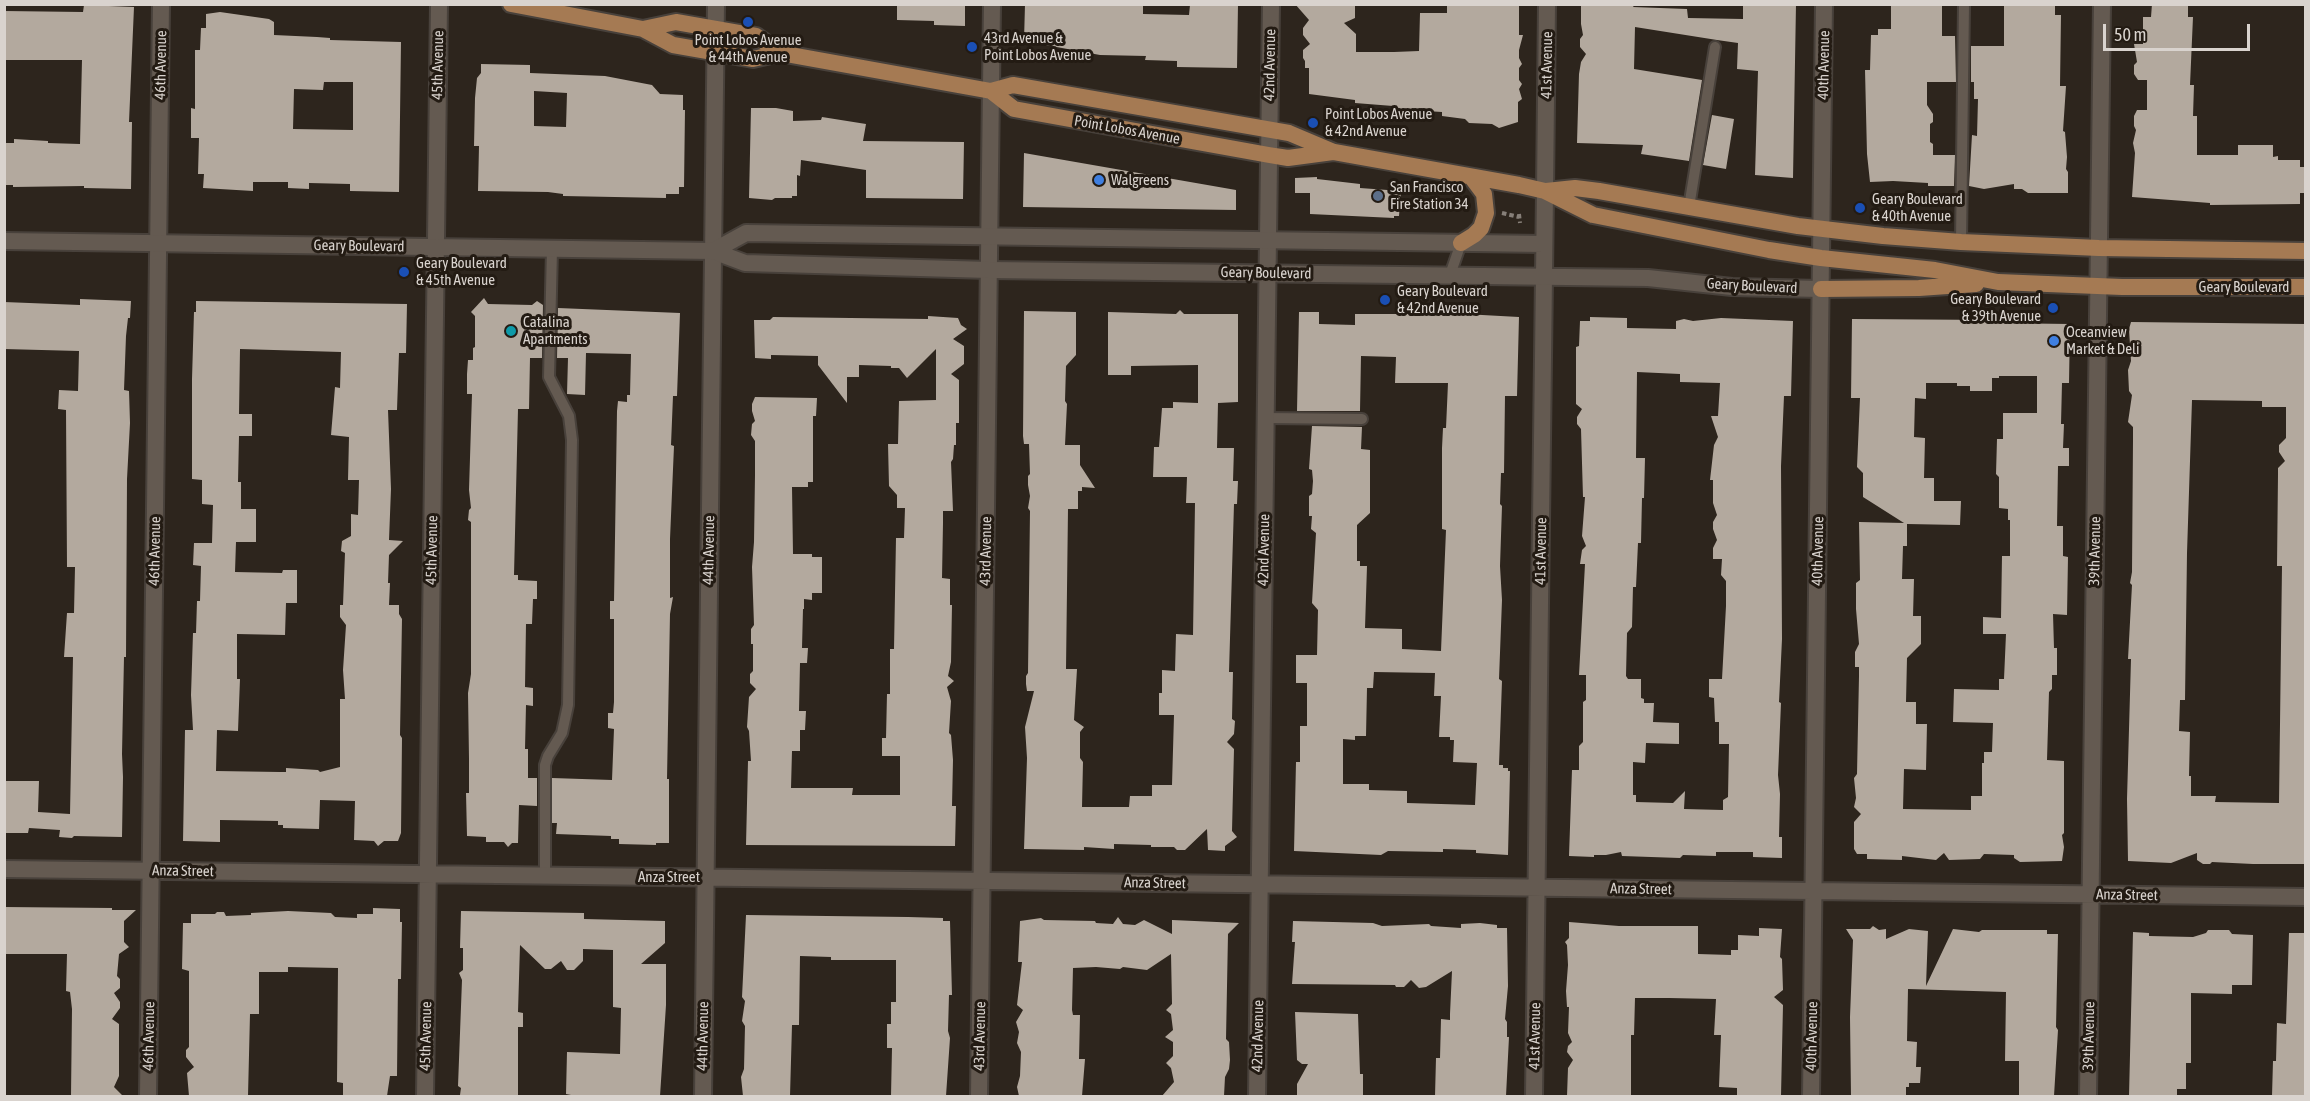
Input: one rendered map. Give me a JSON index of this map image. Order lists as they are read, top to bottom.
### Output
{
  "streets": {
    "main road": ["Point Lobos Avenue", "Geary Boulevard"],
    "street": [
      "46th Avenue",
      "45th Avenue",
      "42nd Avenue",
      "41st Avenue",
      "40th Avenue",
      "44th Avenue",
      "43rd Avenue",
      "39th Avenue",
      "Anza Street"
    ]
  },
  "crossings": [
    ["46th Avenue", "Geary Boulevard"],
    ["46th Avenue", "Anza Street"],
    ["45th Avenue", "Geary Boulevard"],
    ["45th Avenue", "Anza Street"],
    ["42nd Avenue", "Point Lobos Avenue"],
    ["42nd Avenue", "Geary Boulevard"],
    ["42nd Avenue", "Anza Street"],
    ["41st Avenue", "Geary Boulevard"],
    ["41st Avenue", "Anza Street"],
    ["40th Avenue", "Geary Boulevard"],
    ["40th Avenue", "Anza Street"],
    ["Point Lobos Avenue", "Geary Boulevard"],
    ["Point Lobos Avenue", "44th Avenue"],
    ["Point Lobos Avenue", "43rd Avenue"],
    ["Geary Boulevard", "44th Avenue"],
    ["Geary Boulevard", "43rd Avenue"],
    ["Geary Boulevard", "39th Avenue"],
    ["44th Avenue", "Anza Street"],
    ["43rd Avenue", "Anza Street"],
    ["39th Avenue", "Anza Street"]
  ],
  "places": [
    "Point Lobos Avenue & 44th Avenue",
    "43rd Avenue & Point Lobos Avenue",
    "Point Lobos Avenue & 42nd Avenue",
    "Walgreens",
    "San Francisco Fire Station 34",
    "Geary Boulevard & 40th Avenue",
    "Geary Boulevard & 45th Avenue",
    "Geary Boulevard & 42nd Avenue",
    "Geary Boulevard & 39th Avenue",
    "Catalina Apartments",
    "Oceanview Market & Deli"
  ],
  "scale_bar": "50 m"
}
